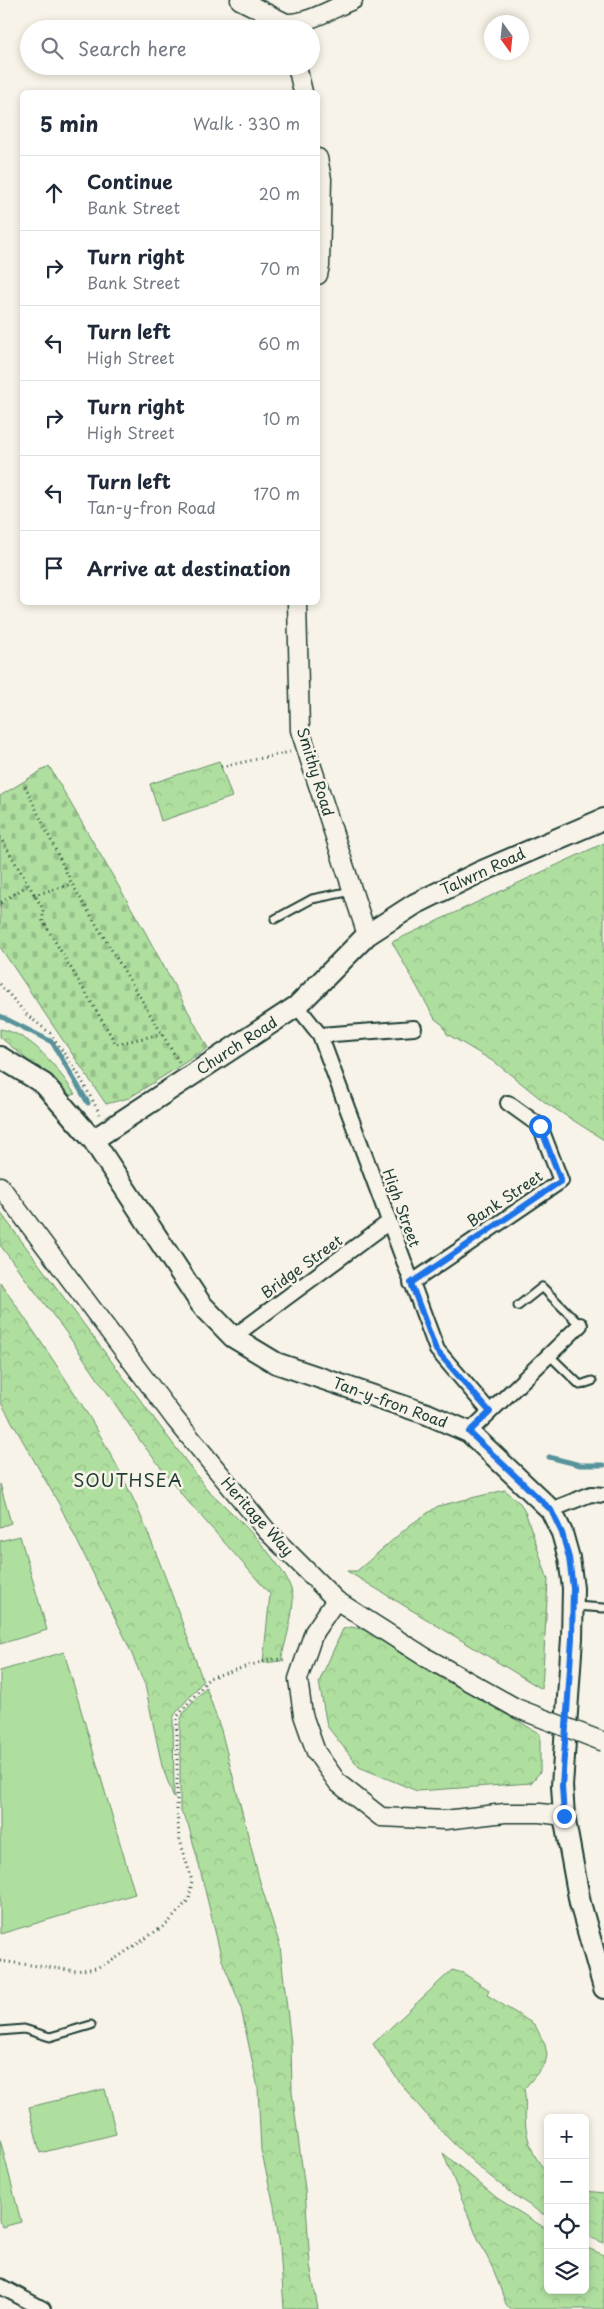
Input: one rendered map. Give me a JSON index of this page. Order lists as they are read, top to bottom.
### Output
{
  "streets": {
    "main road": ["Talwrn Road", "Church Road", "Tan-y-fron Road"],
    "street": [
      "Smithy Road",
      "Bank Street",
      "High Street",
      "Bridge Street",
      "Heritage Way"
    ]
  },
  "crossings": [
    ["Smithy Road", "Talwrn Road"],
    ["Smithy Road", "Church Road"],
    ["Talwrn Road", "Church Road"],
    ["Church Road", "High Street"],
    ["Church Road", "Tan-y-fron Road"],
    ["Bank Street", "High Street"],
    ["High Street", "Bridge Street"],
    ["Bridge Street", "Tan-y-fron Road"]
  ],
  "districts": ["SOUTHSEA"],
  "north": "bottom",
  "page": {
    "search": "Search here",
    "heading": ["5 min", "Walk · 330 m"],
    "list": [
      ["Continue", "Bank Street", "20 m"],
      ["Turn right", "Bank Street", "70 m"],
      ["Turn left", "High Street", "60 m"],
      ["Turn right", "High Street", "10 m"],
      ["Turn left", "Tan-y-fron Road", "170 m"],
      "Arrive at destination"
    ],
    "map_buttons": ["+", "−"]
  }
}
